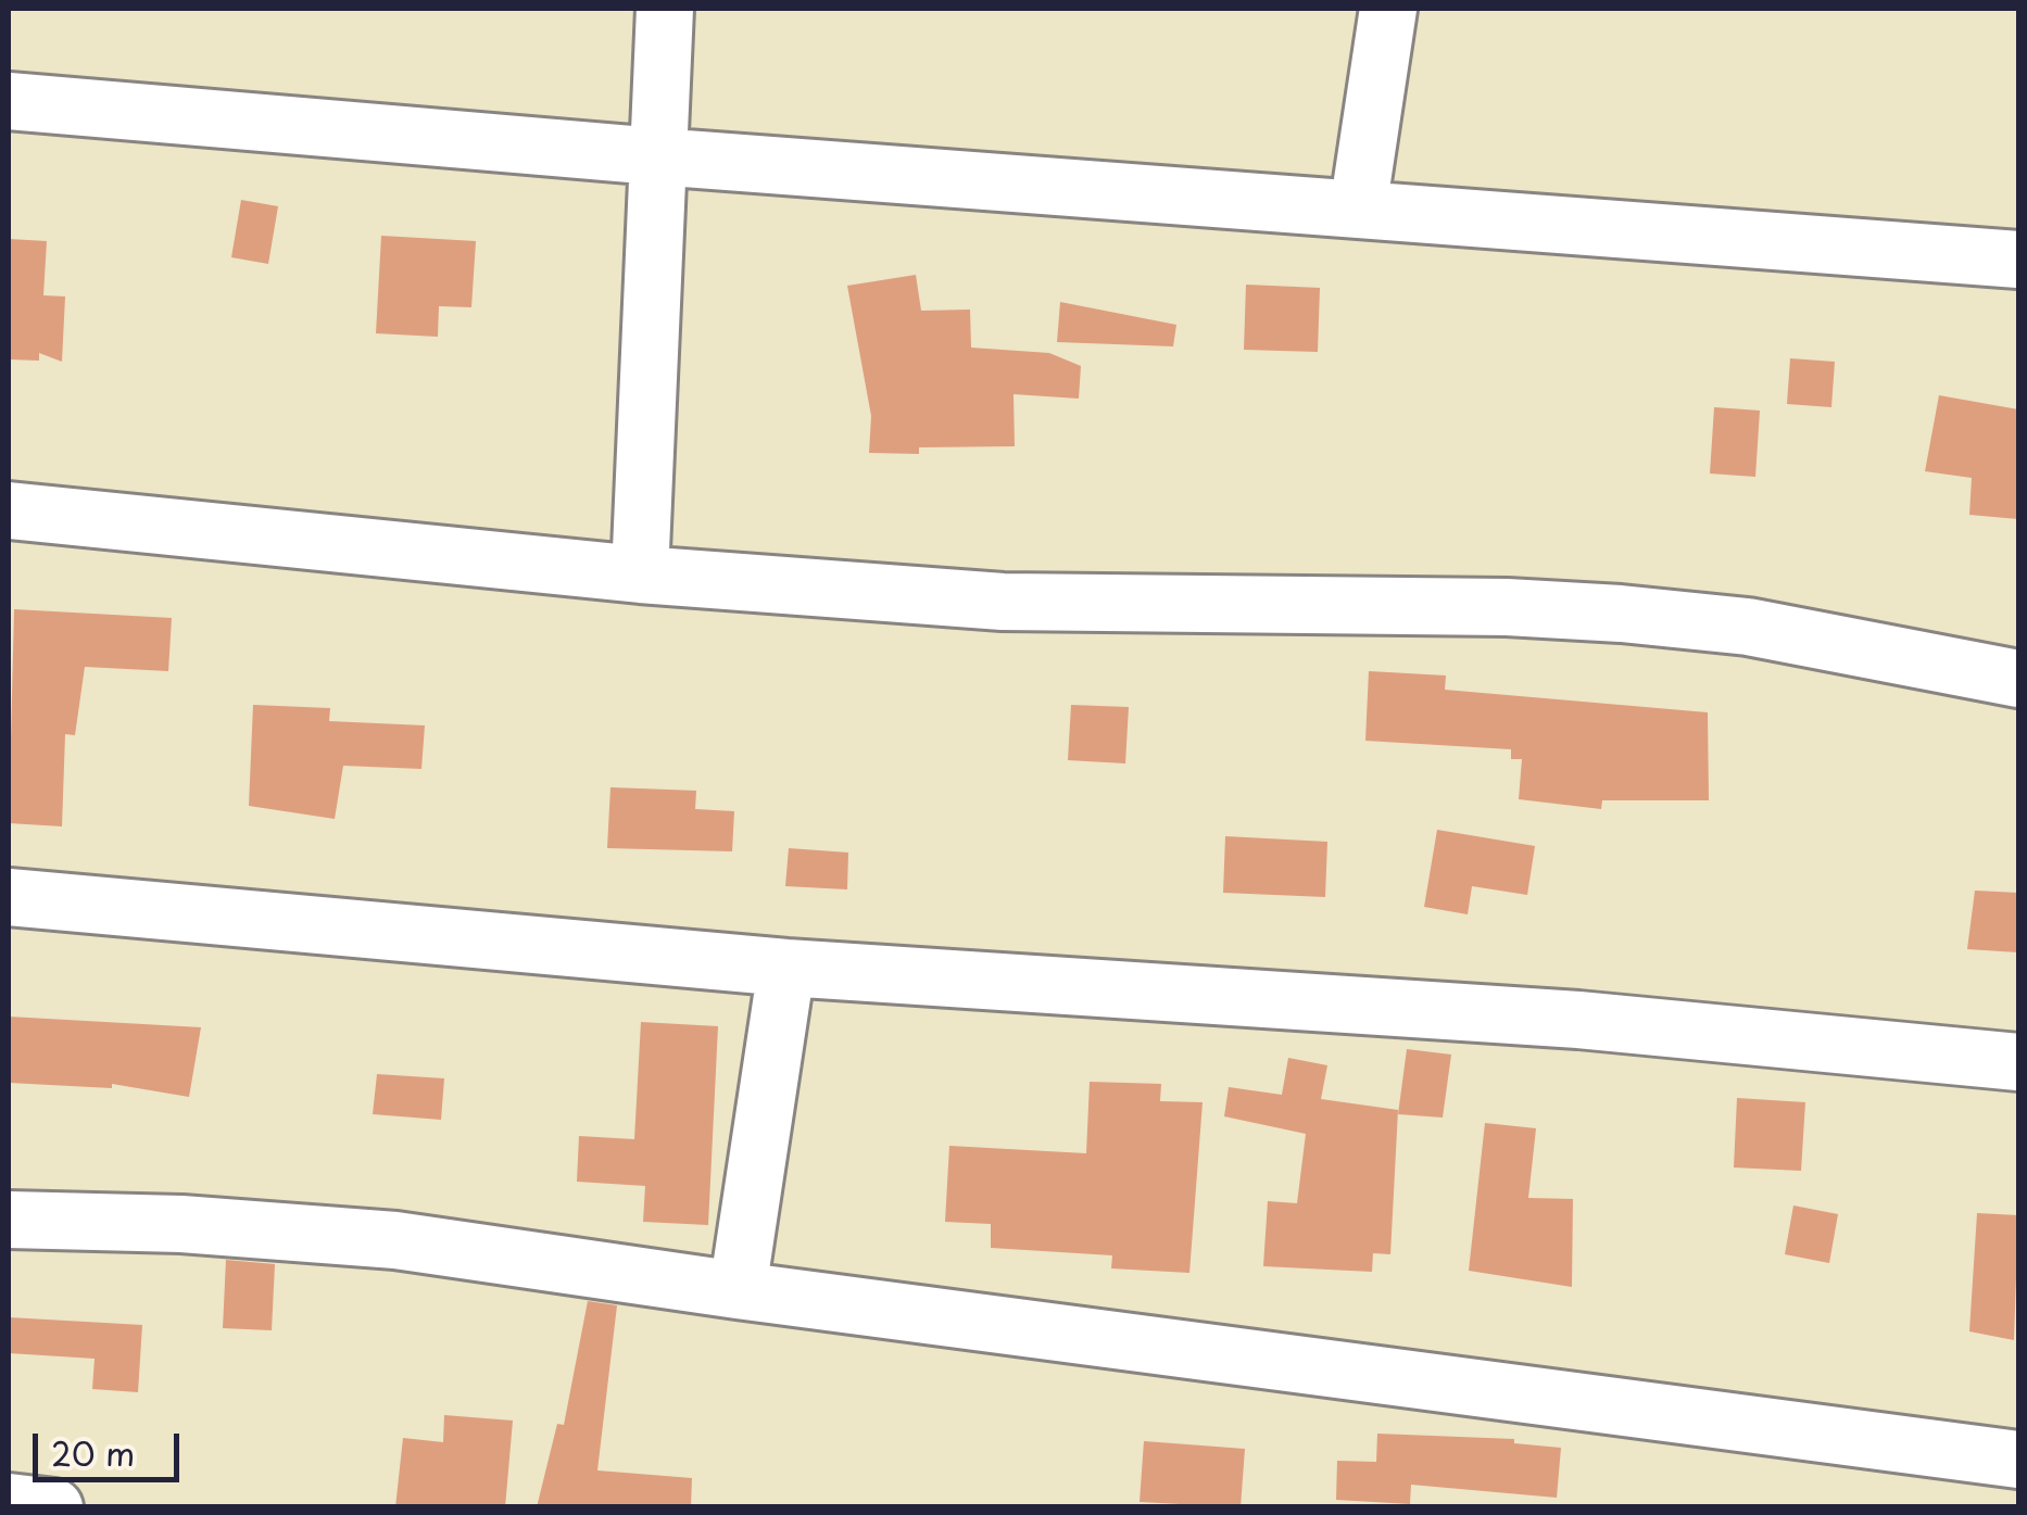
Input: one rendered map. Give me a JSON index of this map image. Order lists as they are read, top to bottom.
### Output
{
  "scale_bar": "20 m"
}
